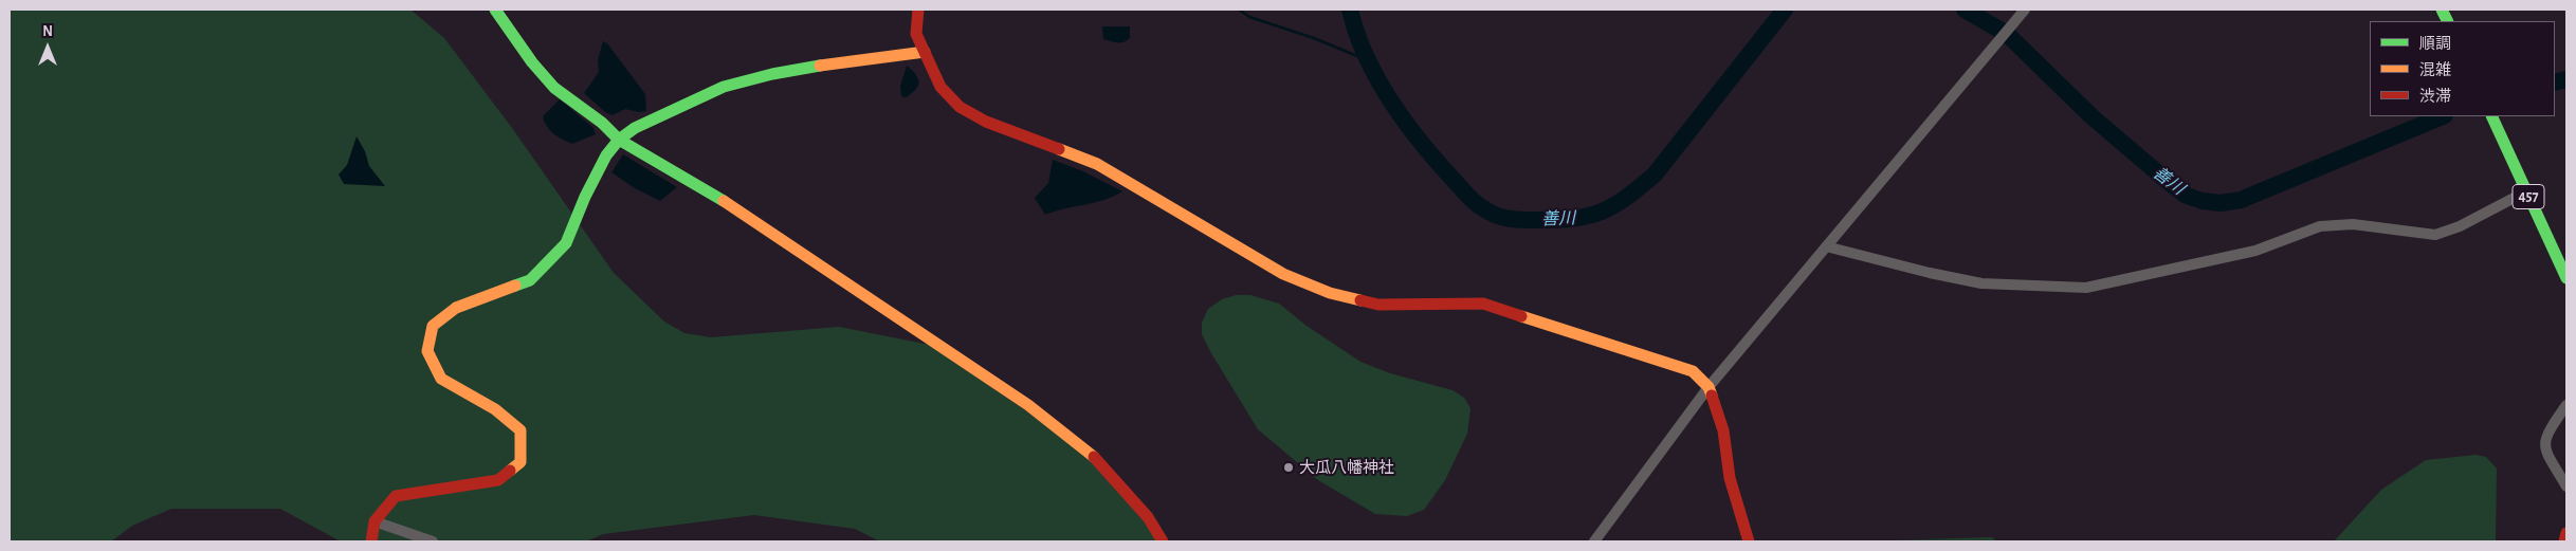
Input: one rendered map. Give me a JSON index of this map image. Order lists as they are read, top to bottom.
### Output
{
  "streets": {
    "main road": ["457"]
  },
  "water": ["善川"],
  "places": ["大瓜八幡神社"],
  "legend": ["順調", "混雑", "渋滞"],
  "north": "top"
}
